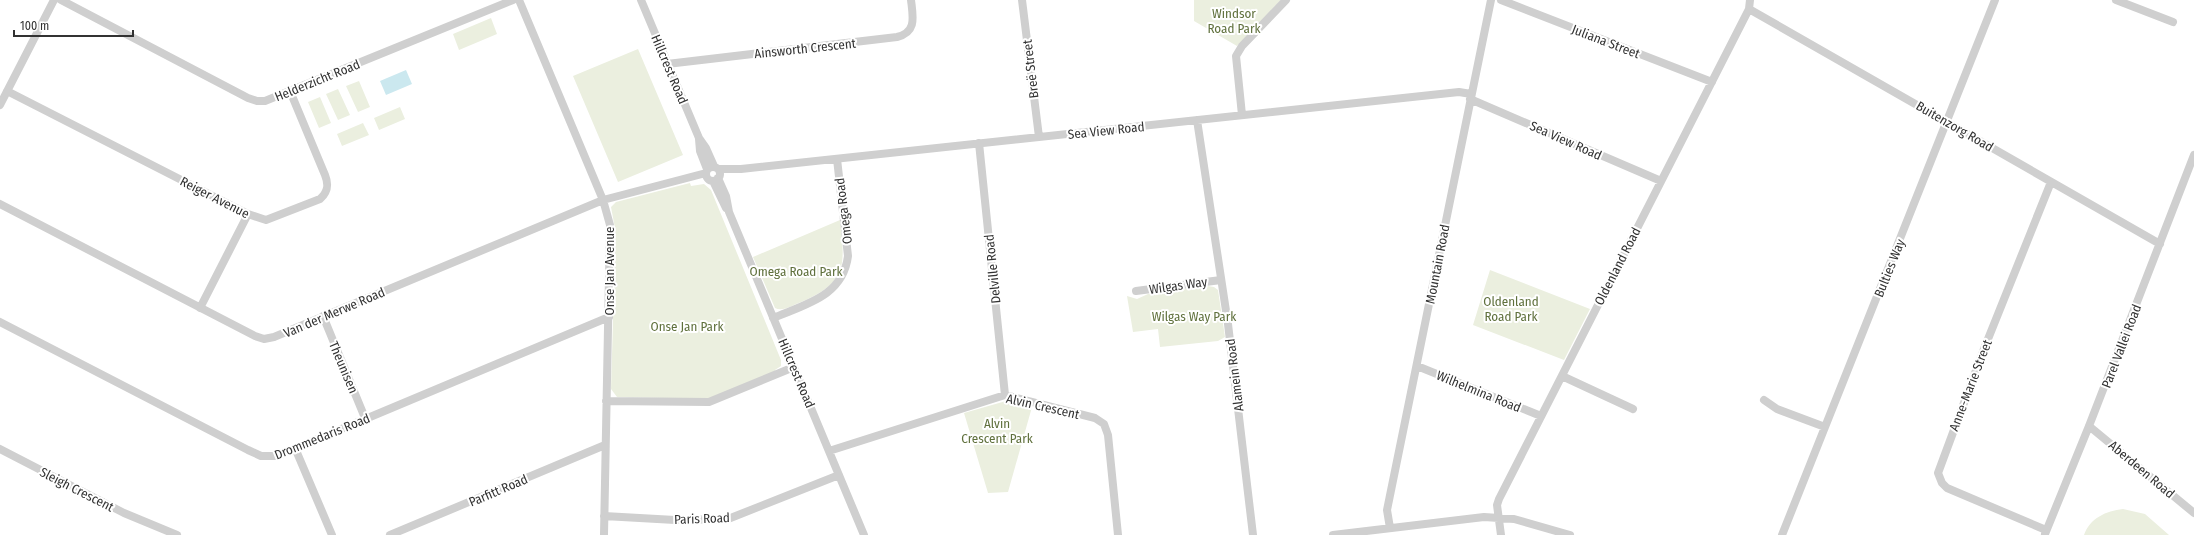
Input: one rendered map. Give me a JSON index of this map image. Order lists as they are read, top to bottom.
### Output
{
  "streets": {
    "street": [
      "Juliana Street",
      "Ainsworth Crescent",
      "Hillcrest Road",
      "Breë Street",
      "Helderzicht Road",
      "Buitenzorg Road",
      "Sea View Road",
      "Reiger Avenue",
      "Omega Road",
      "Mountain Road",
      "Oldenland Road",
      "Bulties Way",
      "Delville Road",
      "Onse Jan Avenue",
      "Wilgas Way",
      "Van der Merwe Road",
      "Parel Vallei Road",
      "Theunisen",
      "Alamein Road",
      "Anne-Marie Street",
      "Wilhelmina Road",
      "Alvin Crescent",
      "Drommedaris Road",
      "Aberdeen Road",
      "Sleigh Crescent",
      "Parfitt Road",
      "Paris Road"
    ]
  },
  "crossings": [
    ["Juliana Street", "Oldenland Road"],
    ["Ainsworth Crescent", "Hillcrest Road"],
    ["Hillcrest Road", "Sea View Road"],
    ["Hillcrest Road", "Omega Road"],
    ["Hillcrest Road", "Van der Merwe Road"],
    ["Hillcrest Road", "Alvin Crescent"],
    ["Hillcrest Road", "Paris Road"],
    ["Breë Street", "Sea View Road"],
    ["Helderzicht Road", "Reiger Avenue"],
    ["Buitenzorg Road", "Oldenland Road"],
    ["Buitenzorg Road", "Bulties Way"],
    ["Buitenzorg Road", "Parel Vallei Road"],
    ["Buitenzorg Road", "Anne-Marie Street"],
    ["Sea View Road", "Omega Road"],
    ["Sea View Road", "Mountain Road"],
    ["Sea View Road", "Oldenland Road"],
    ["Sea View Road", "Delville Road"],
    ["Sea View Road", "Van der Merwe Road"],
    ["Sea View Road", "Alamein Road"],
    ["Mountain Road", "Wilhelmina Road"],
    ["Oldenland Road", "Wilhelmina Road"],
    ["Delville Road", "Alvin Crescent"],
    ["Onse Jan Avenue", "Van der Merwe Road"],
    ["Onse Jan Avenue", "Drommedaris Road"],
    ["Onse Jan Avenue", "Parfitt Road"],
    ["Onse Jan Avenue", "Paris Road"],
    ["Wilgas Way", "Alamein Road"],
    ["Van der Merwe Road", "Theunisen"],
    ["Parel Vallei Road", "Anne-Marie Street"],
    ["Parel Vallei Road", "Aberdeen Road"],
    ["Theunisen", "Drommedaris Road"]
  ],
  "parks": [
    "Windsor Road Park",
    "Omega Road Park",
    "Oldenland Road Park",
    "Wilgas Way Park",
    "Onse Jan Park",
    "Alvin Crescent Park"
  ],
  "scale_bar": "100 m"
}
